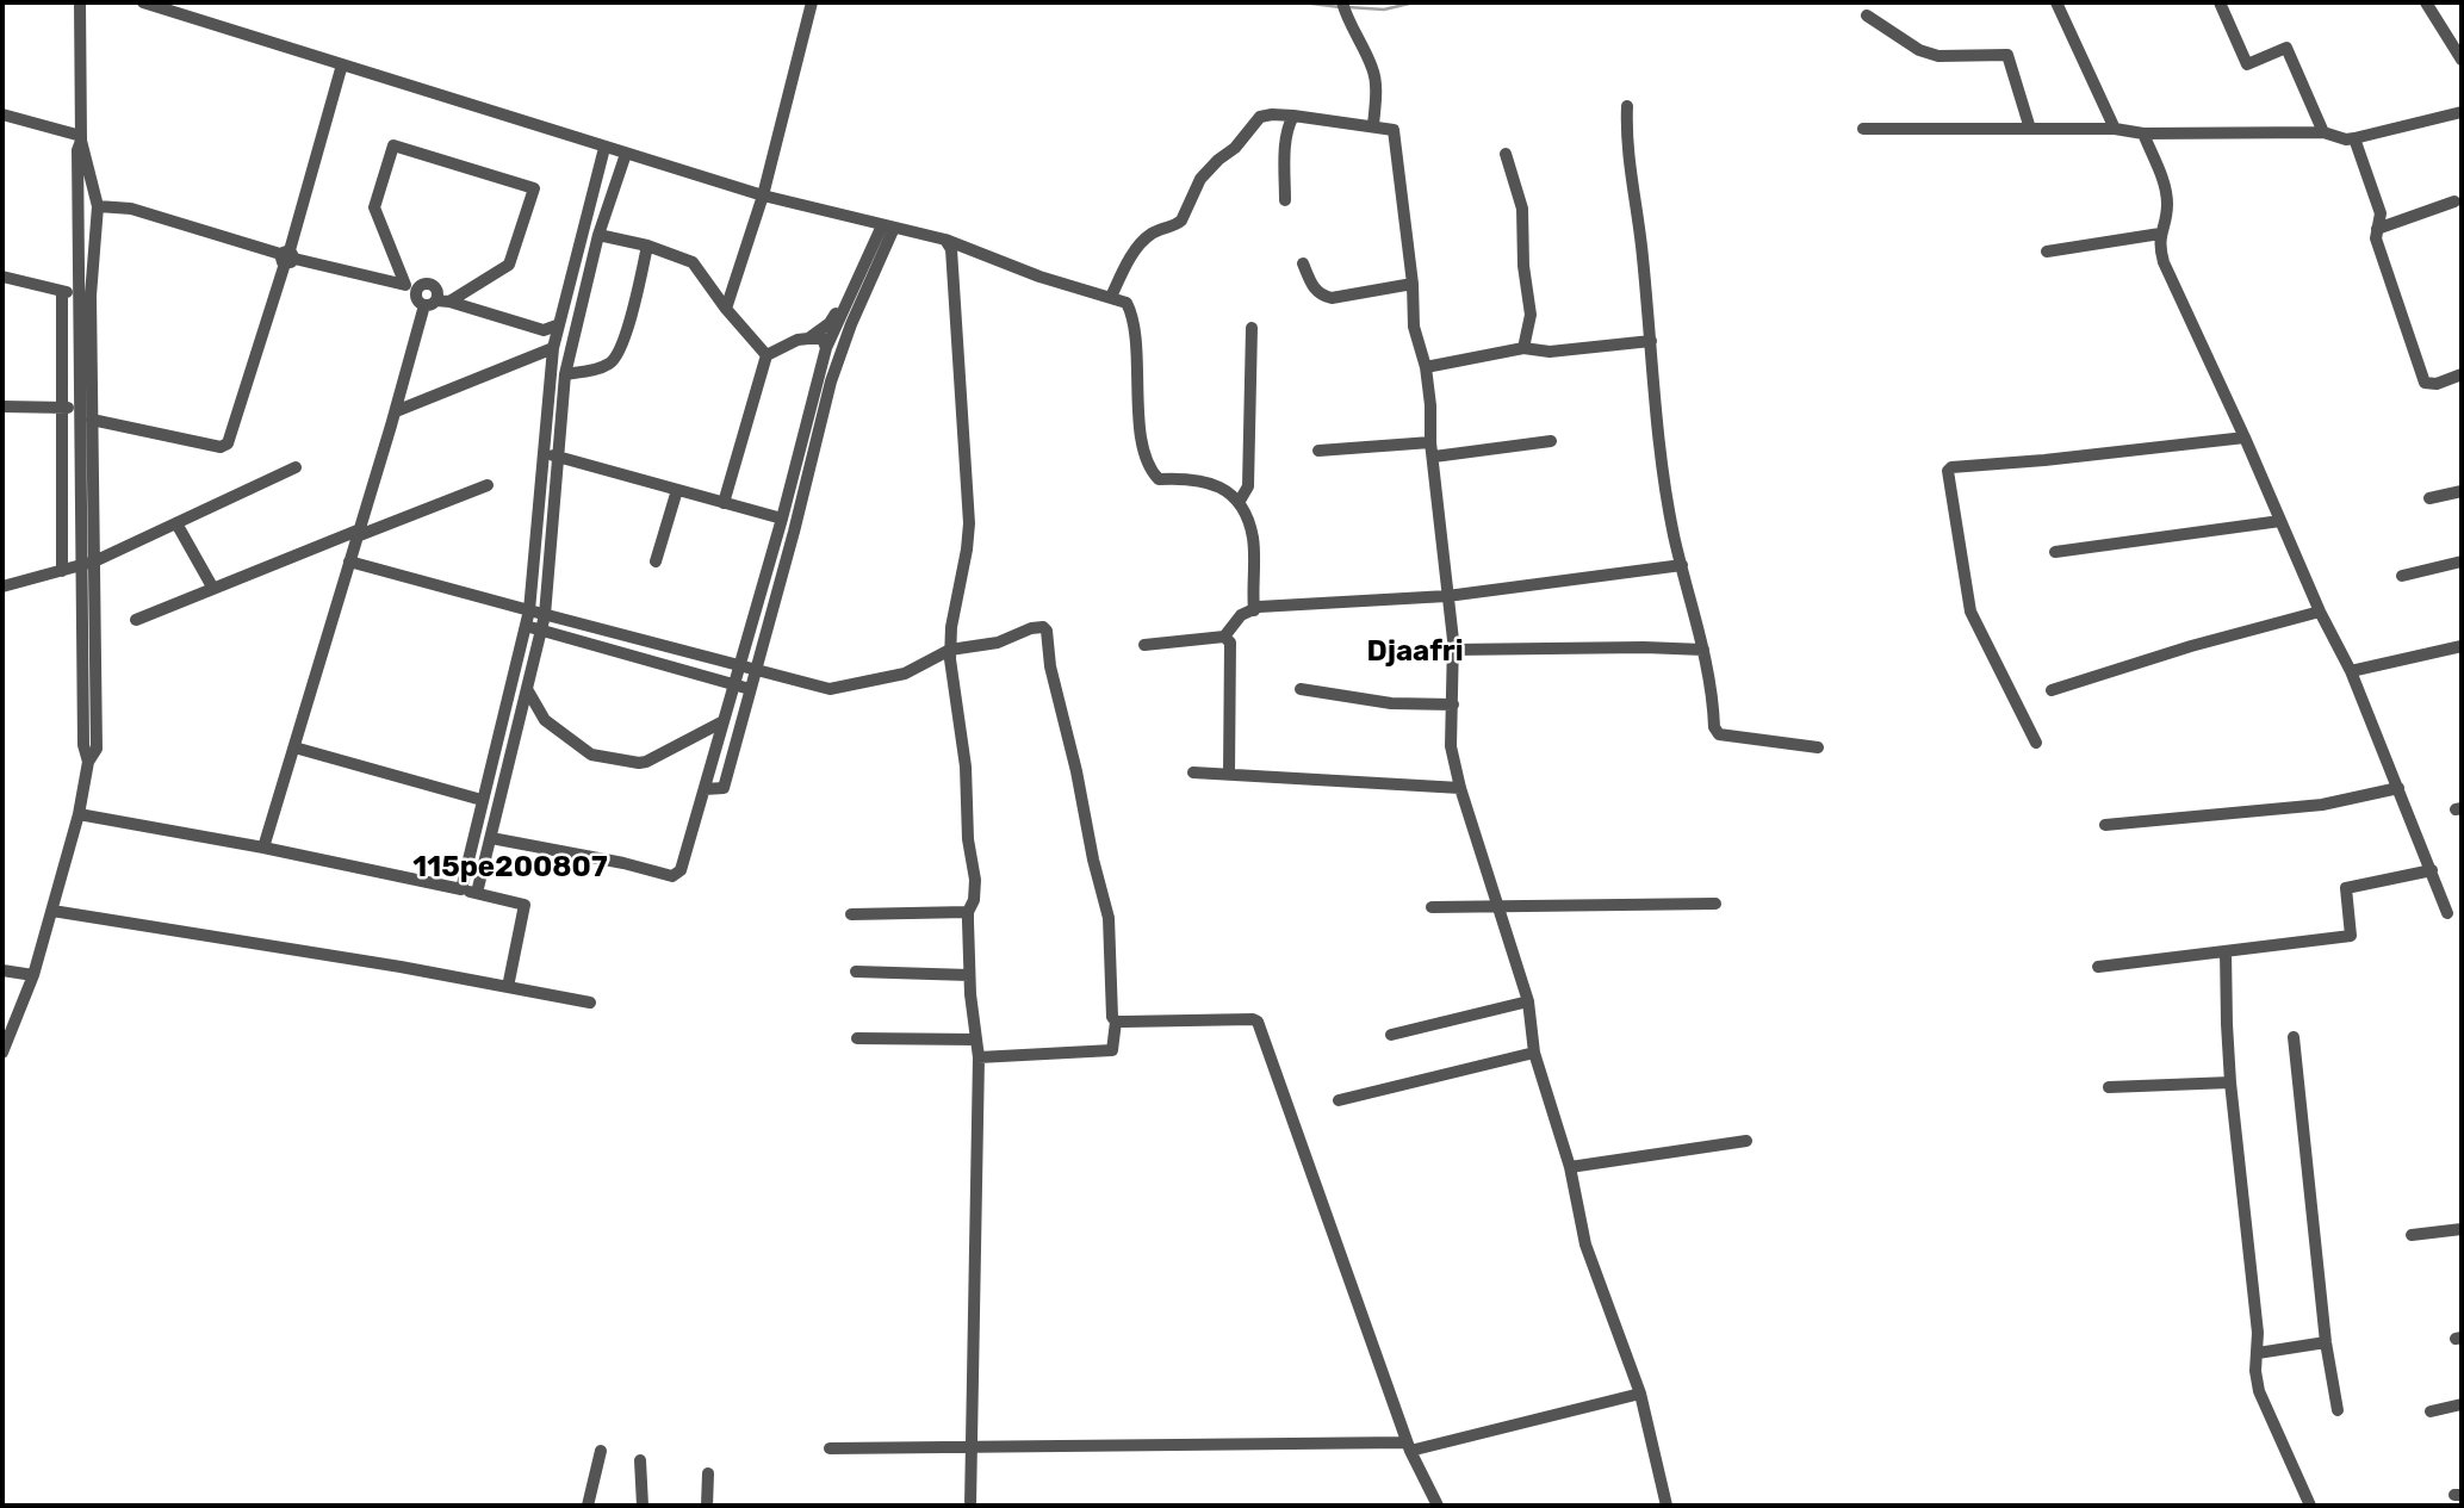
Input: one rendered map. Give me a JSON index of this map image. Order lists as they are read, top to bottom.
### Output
{
  "districts": ["Djaafri", "115pe200807"]
}
